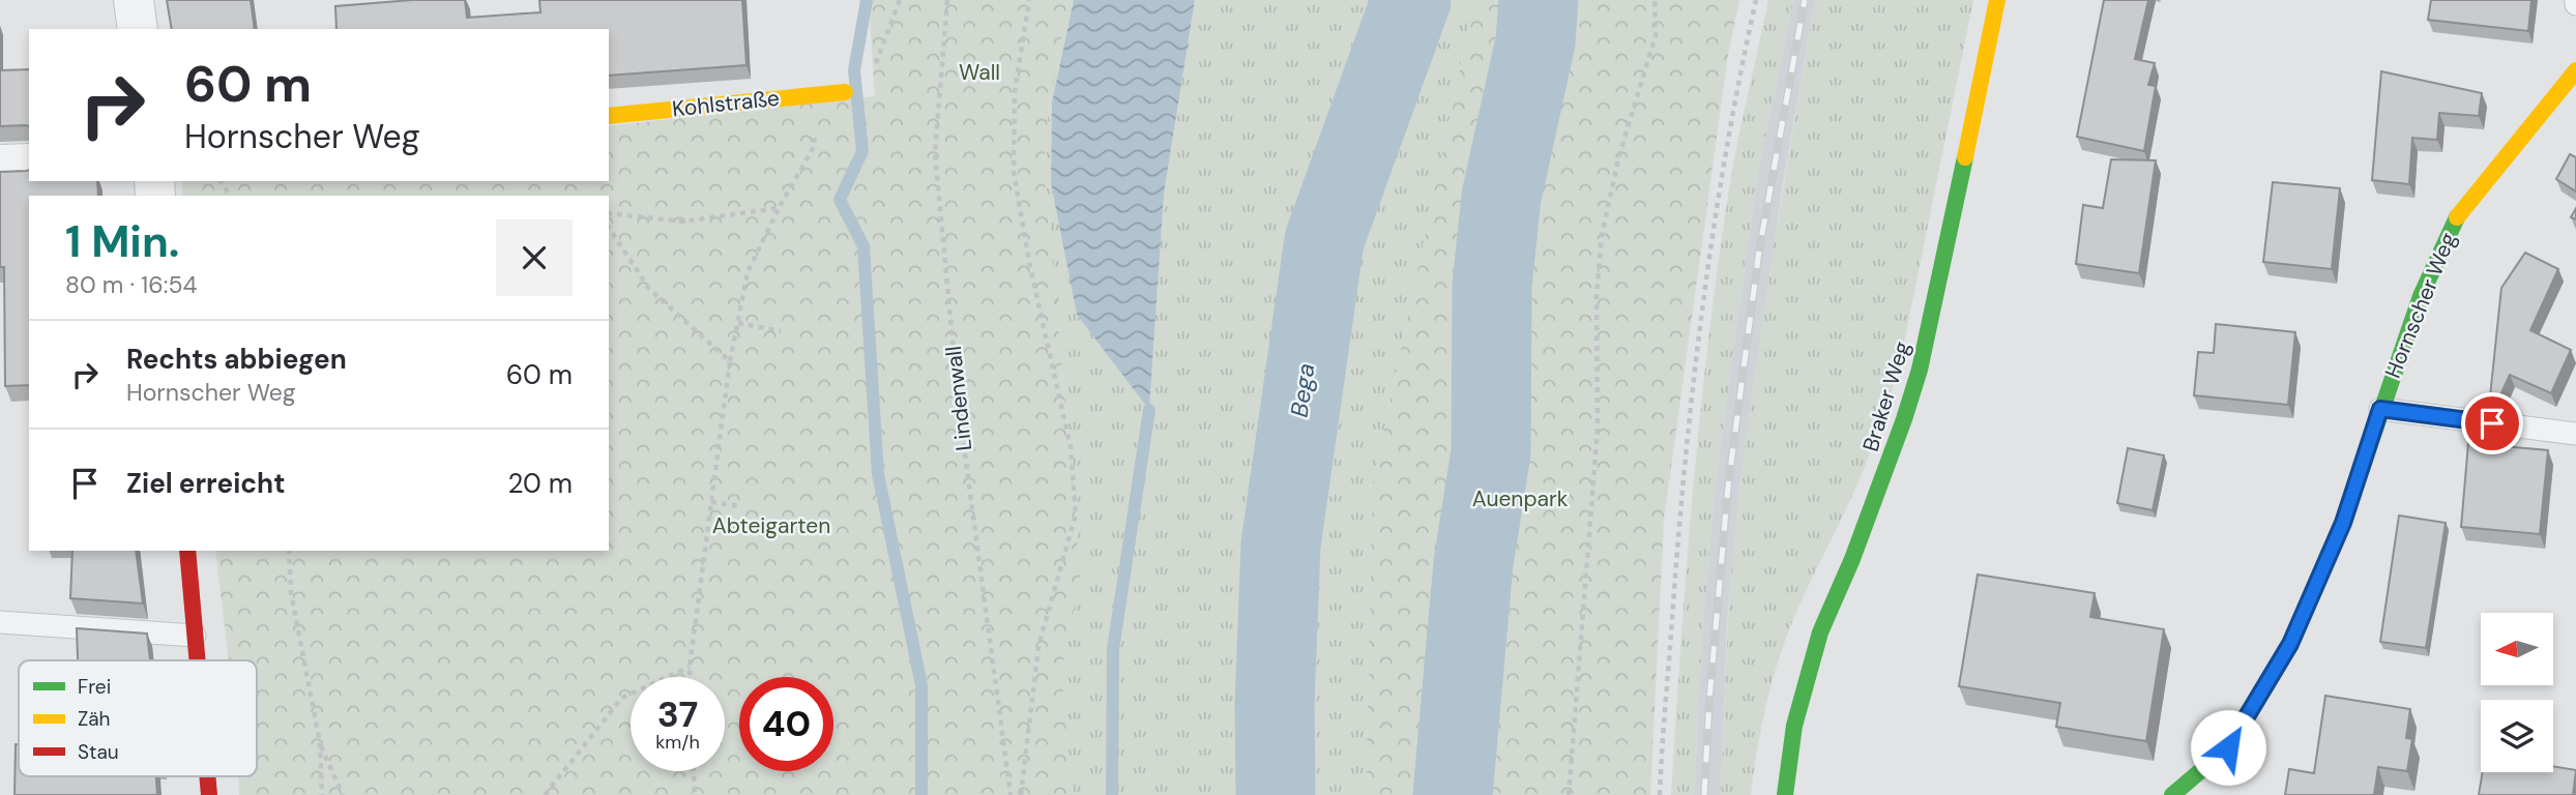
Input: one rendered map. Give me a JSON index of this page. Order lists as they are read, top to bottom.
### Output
{
  "streets": {
    "street": ["Kohlstraße", "Hornscher Weg", "Braker Weg"],
    "path": ["Lindenwall"]
  },
  "water": ["Bega"],
  "parks": ["Wall", "Auenpark", "Abteigarten"],
  "legend": ["Frei", "Zäh", "Stau"],
  "north": "left",
  "page": {
    "turn": ["60 m", "Hornscher Weg"],
    "heading": ["1 Min.", "80 m · 16:54"],
    "list": [
      {
        "name": "Rechts abbiegen",
        "note": "Hornscher Weg",
        "value": "60 m"
      },
      {
        "name": "Ziel erreicht",
        "value": "20 m"
      }
    ],
    "speed": "37 km/h",
    "limit": "40"
  }
}
